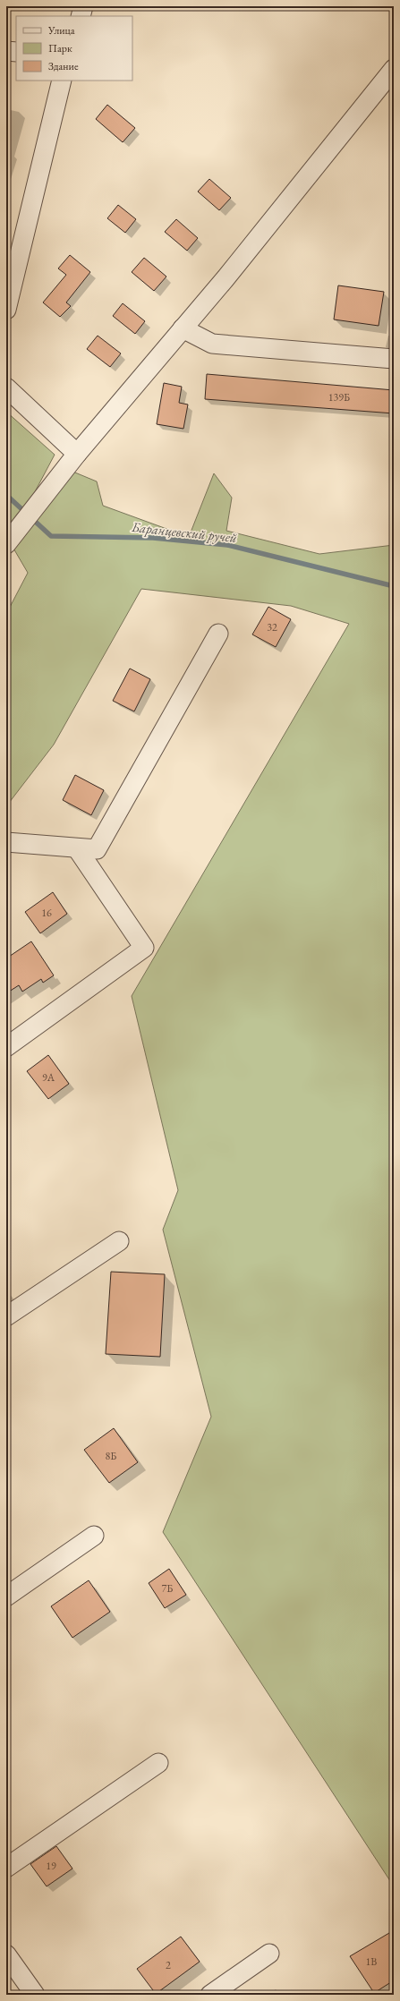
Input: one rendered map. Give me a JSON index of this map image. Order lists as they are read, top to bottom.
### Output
{
  "water": ["Баранцевский ручей"],
  "house_numbers": [
    "139Б",
    "32",
    "16",
    "9А",
    "8Б",
    "7Б",
    "19",
    "1В",
    "2"
  ],
  "legend": ["Улица", "Парк", "Здание"]
}
